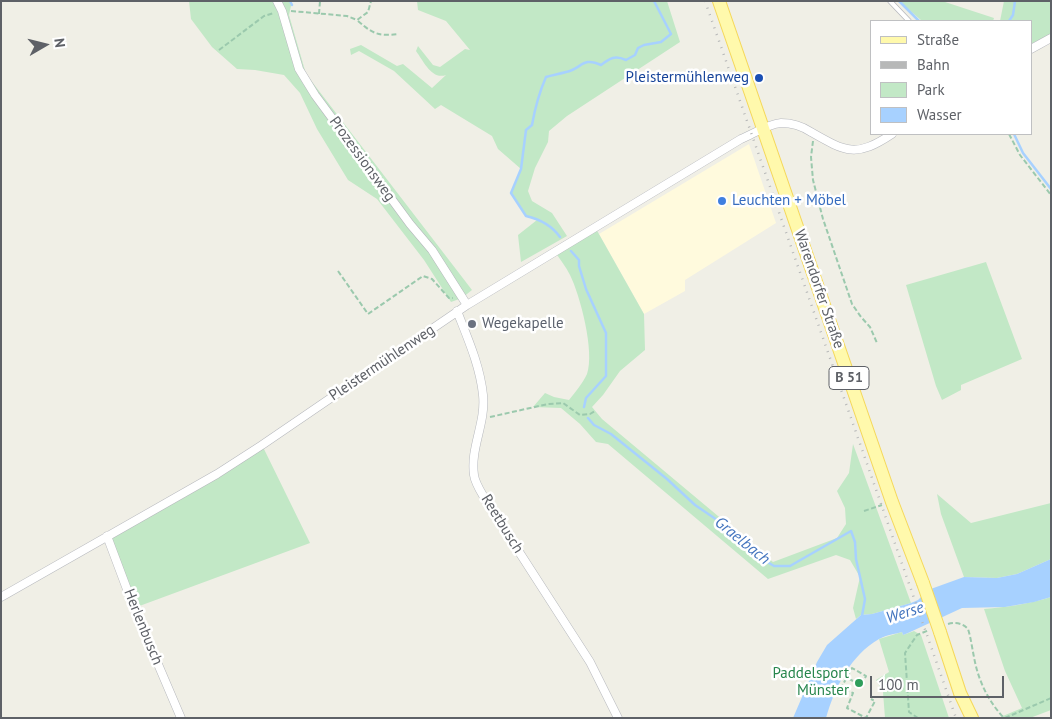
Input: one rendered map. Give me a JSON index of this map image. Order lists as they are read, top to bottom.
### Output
{
  "streets": {
    "main road": ["Warendorfer Straße", "B 51"],
    "street": [
      "Prozessionsweg",
      "Pleistermühlenweg",
      "Reetbusch",
      "Herlenbusch"
    ]
  },
  "crossings": [
    ["Prozessionsweg", "Pleistermühlenweg"],
    ["Warendorfer Straße", "Pleistermühlenweg"],
    ["Pleistermühlenweg", "Reetbusch"],
    ["Pleistermühlenweg", "Herlenbusch"]
  ],
  "water": ["Graelbach", "Werse"],
  "places": [
    "Pleistermühlenweg",
    "Leuchten + Möbel",
    "Wegekapelle",
    "Paddelsport Münster"
  ],
  "legend": [
    "Straße",
    "Bahn",
    "Park",
    "Wasser"
  ],
  "scale_bar": "100 m",
  "north": "right"
}
